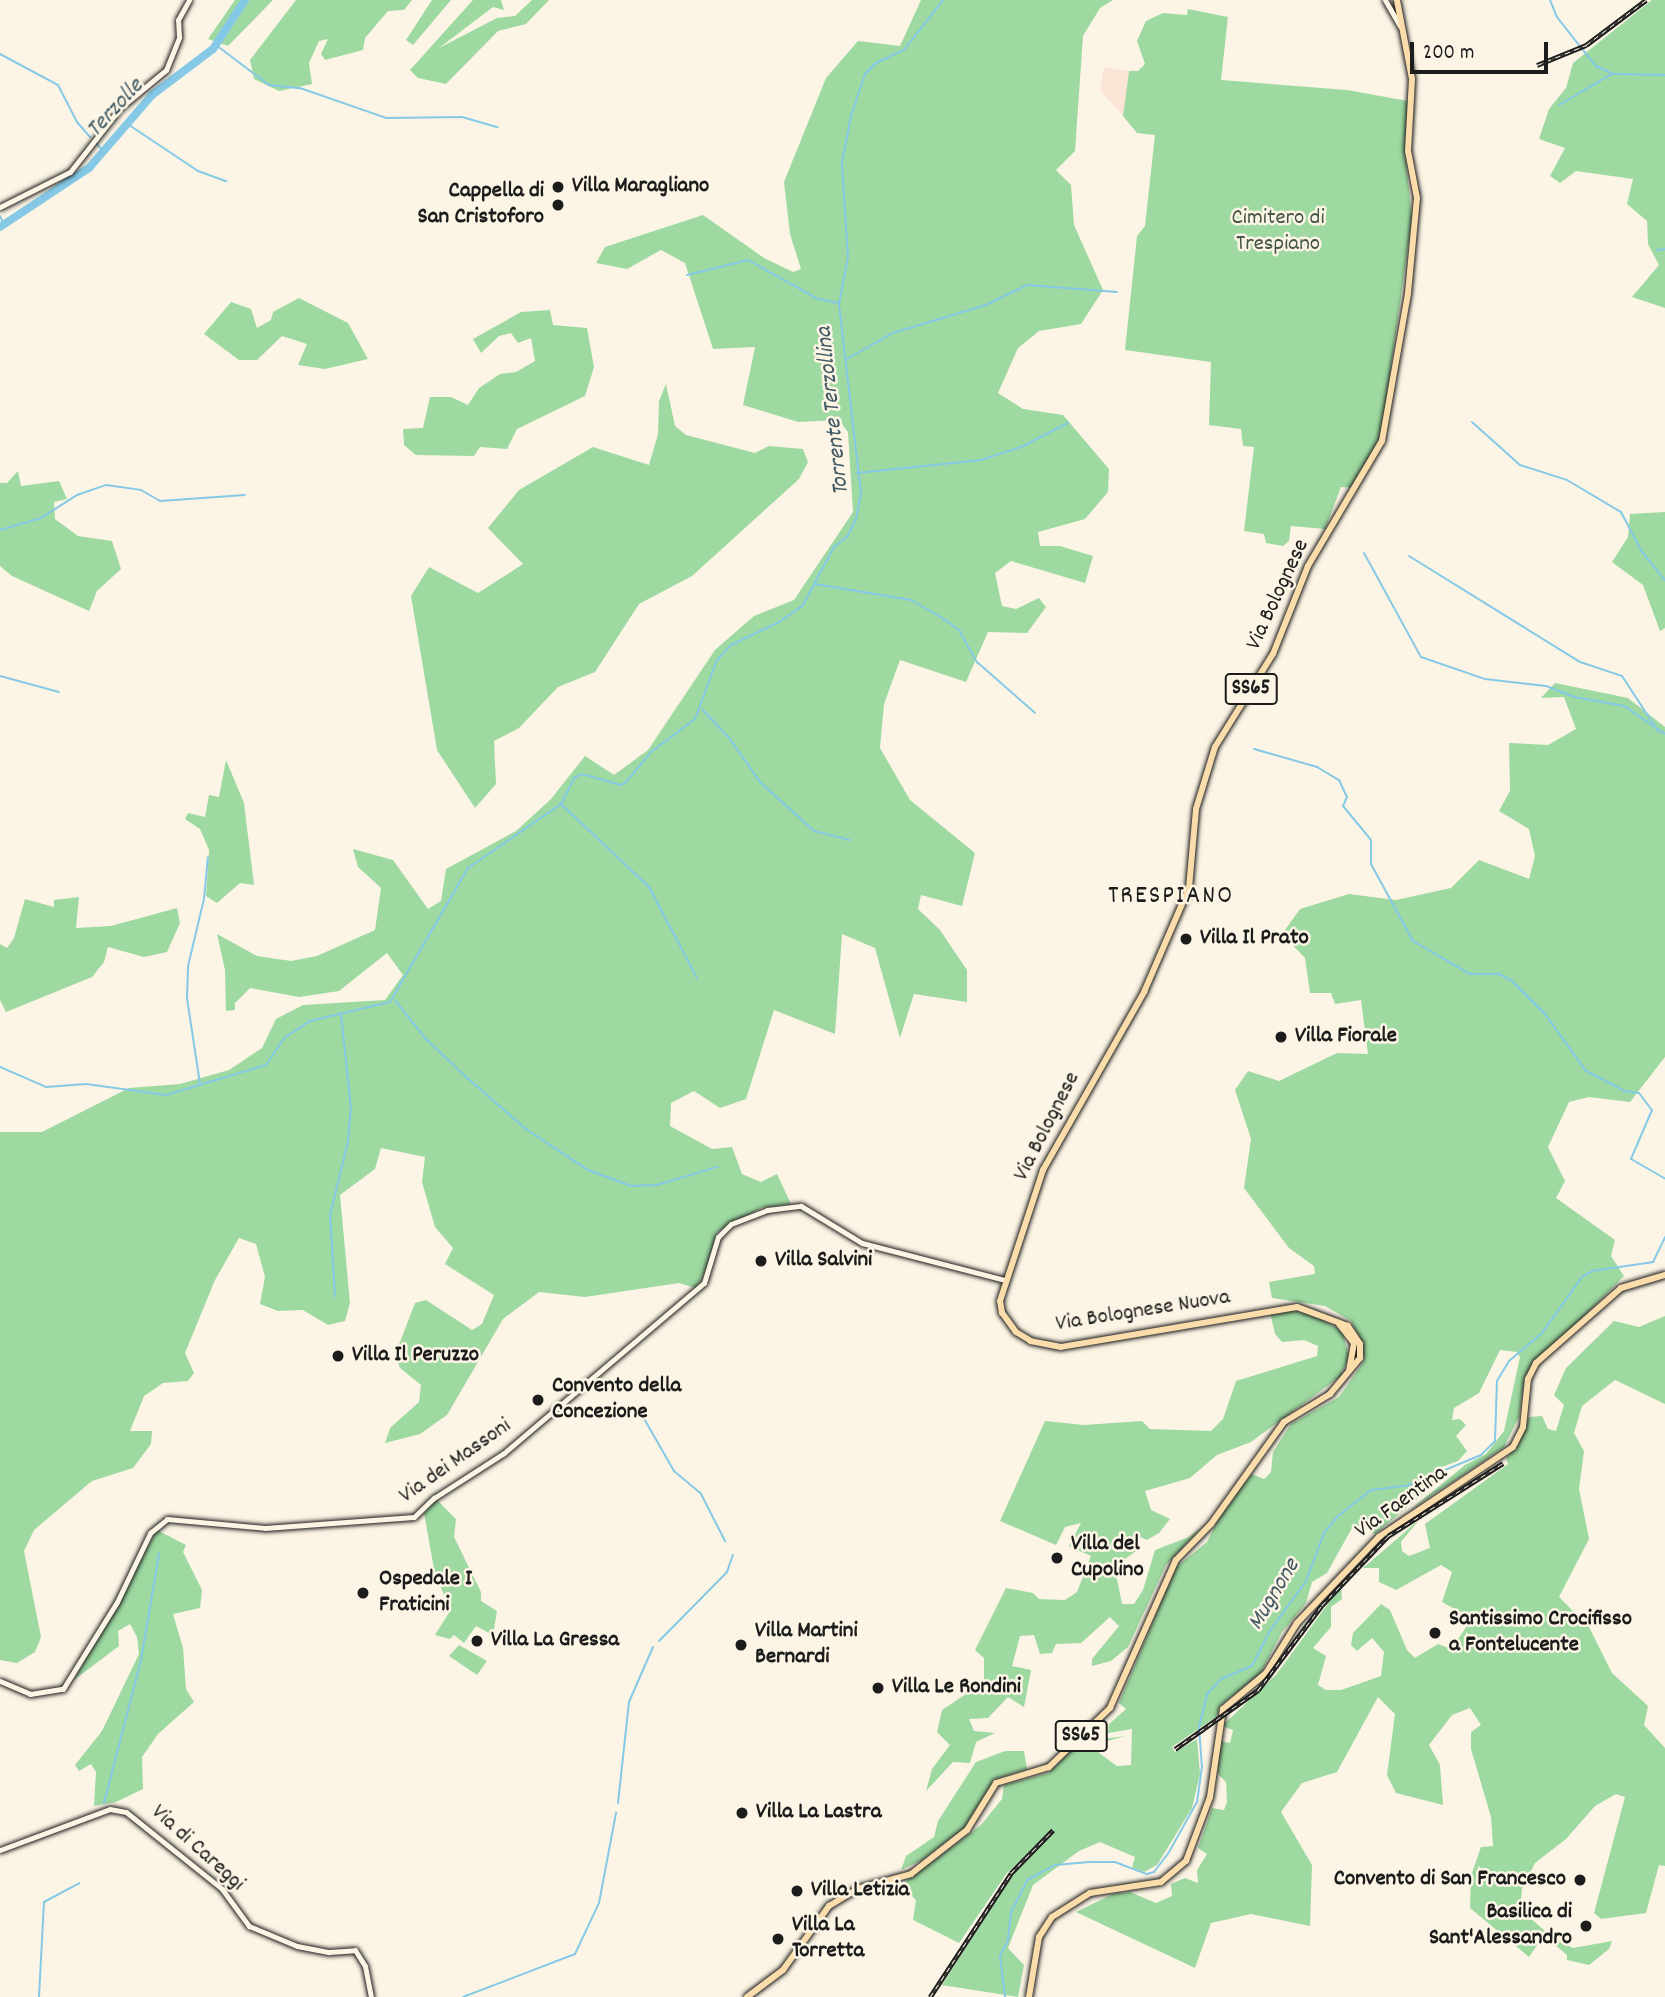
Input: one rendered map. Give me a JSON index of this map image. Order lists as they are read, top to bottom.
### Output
{
  "streets": {
    "main road": [
      "Via Bolognese",
      "SS65",
      "Via Bolognese Nuova",
      "Via Faentina"
    ],
    "street": ["Via dei Massoni", "Via di Careggi"]
  },
  "crossings": [
    ["Via Bolognese", "Via Bolognese Nuova"],
    ["Via Bolognese", "Via dei Massoni"]
  ],
  "districts": ["TRESPIANO"],
  "water": ["Terzolle", "Torrente Terzollina", "Mugnone"],
  "parks": ["Cimitero di Trespiano"],
  "places": [
    "Villa Maragliano",
    "Cappella di San Cristoforo",
    "Villa Il Prato",
    "Villa Fiorale",
    "Villa Salvini",
    "Villa Il Peruzzo",
    "Convento della Concezione",
    "Villa del Cupolino",
    "Ospedale I Fraticini",
    "Santissimo Crocifisso a Fontelucente",
    "Villa La Gressa",
    "Villa Martini Bernardi",
    "Villa Le Rondini",
    "Villa La Lastra",
    "Convento di San Francesco",
    "Villa Letizia",
    "Basilica di Sant'Alessandro",
    "Villa La Torretta"
  ],
  "scale_bar": "200 m"
}
